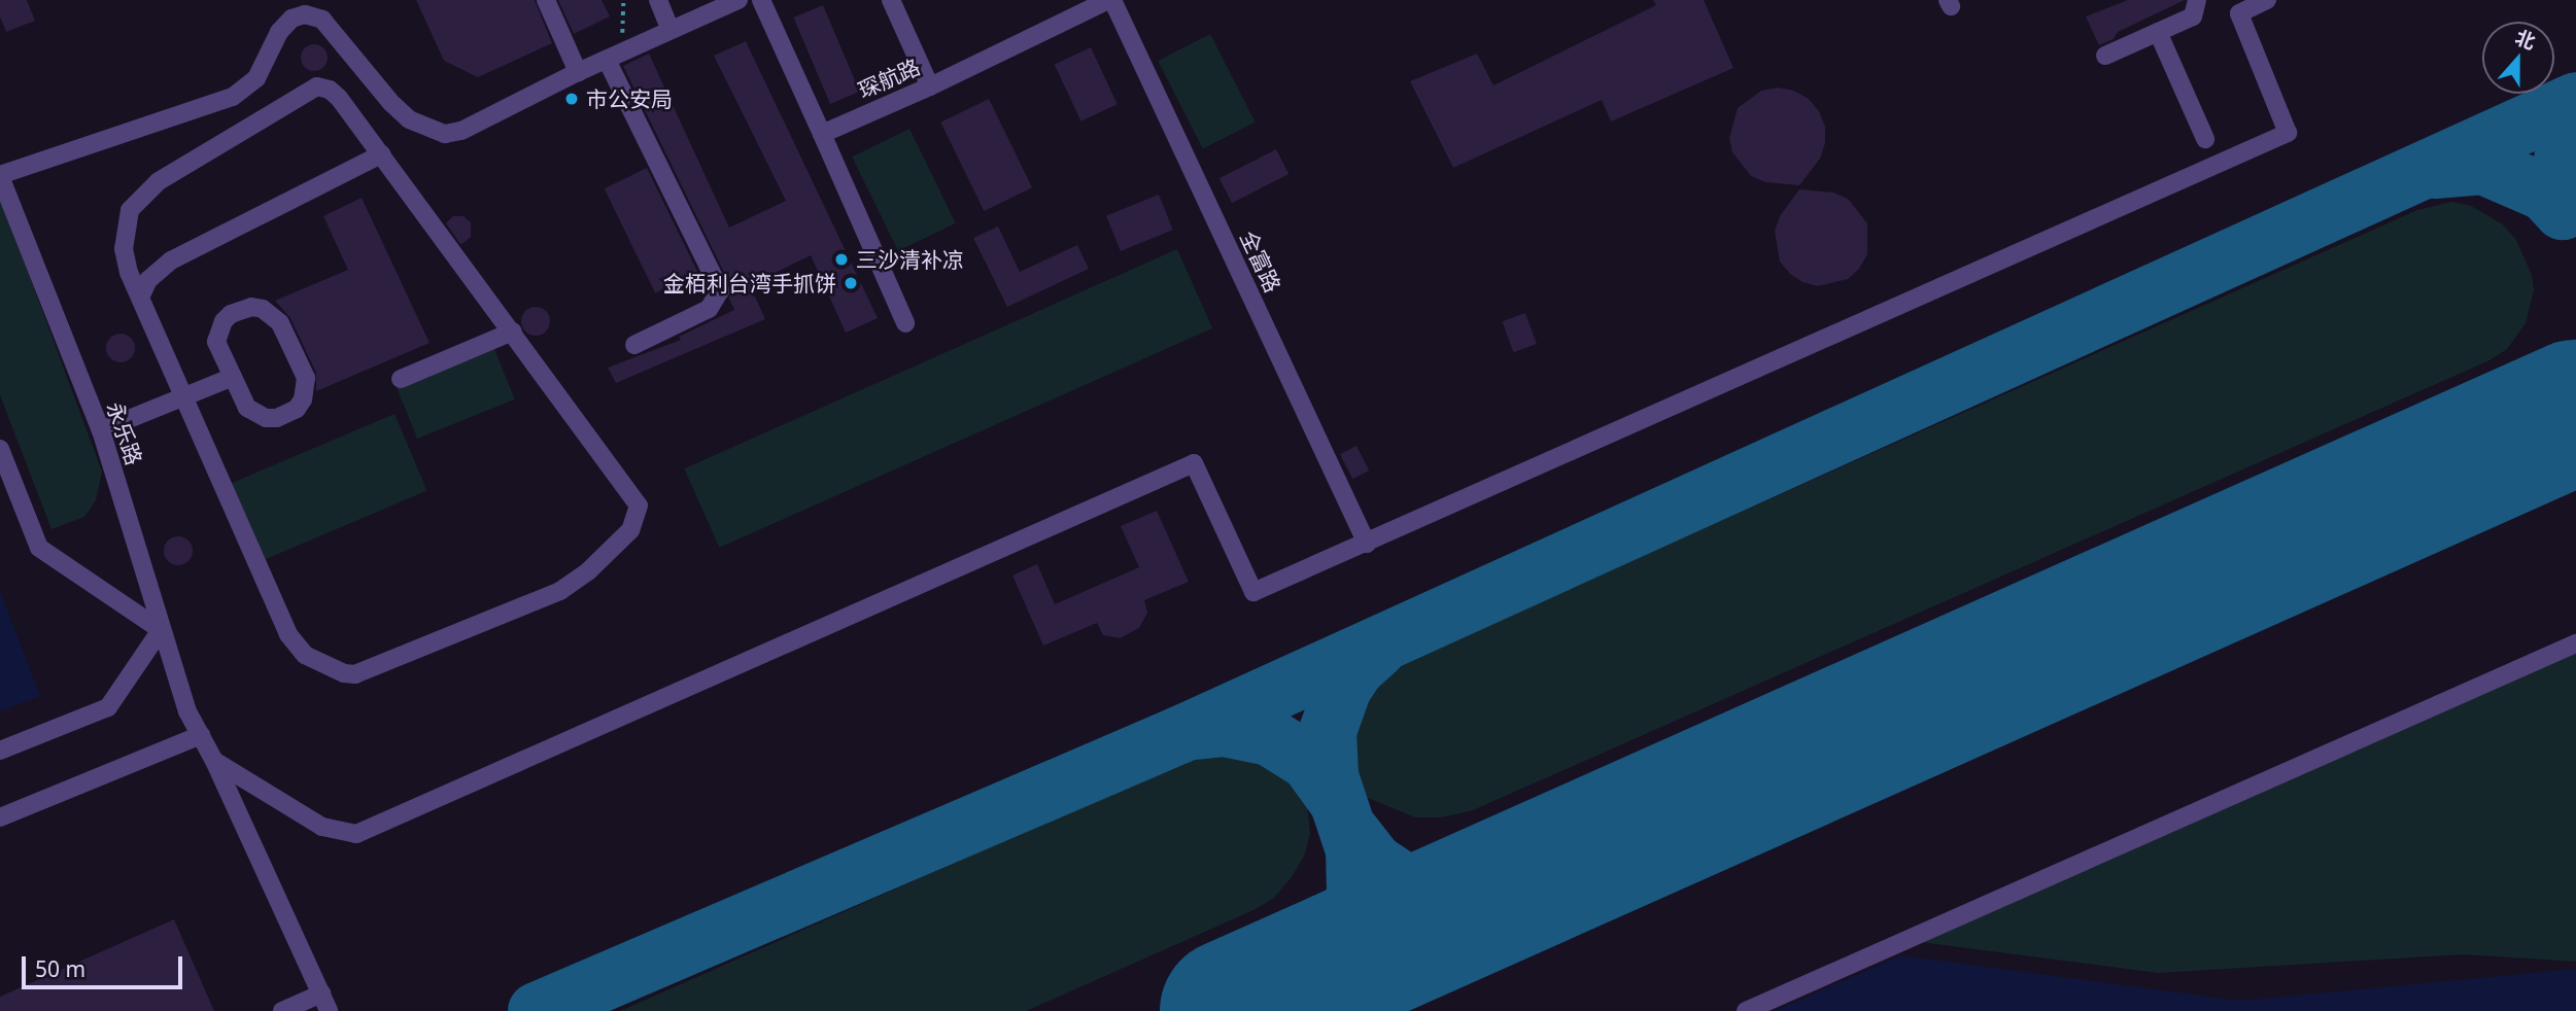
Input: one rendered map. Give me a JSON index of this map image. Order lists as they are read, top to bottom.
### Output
{
  "streets": {
    "street": ["琛航路", "全富路", "永乐路"]
  },
  "crossings": [
    ["琛航路", "全富路"]
  ],
  "places": ["市公安局", "三沙清补凉", "金栢利台湾手抓饼"],
  "scale_bar": "50 m",
  "north": "top"
}
